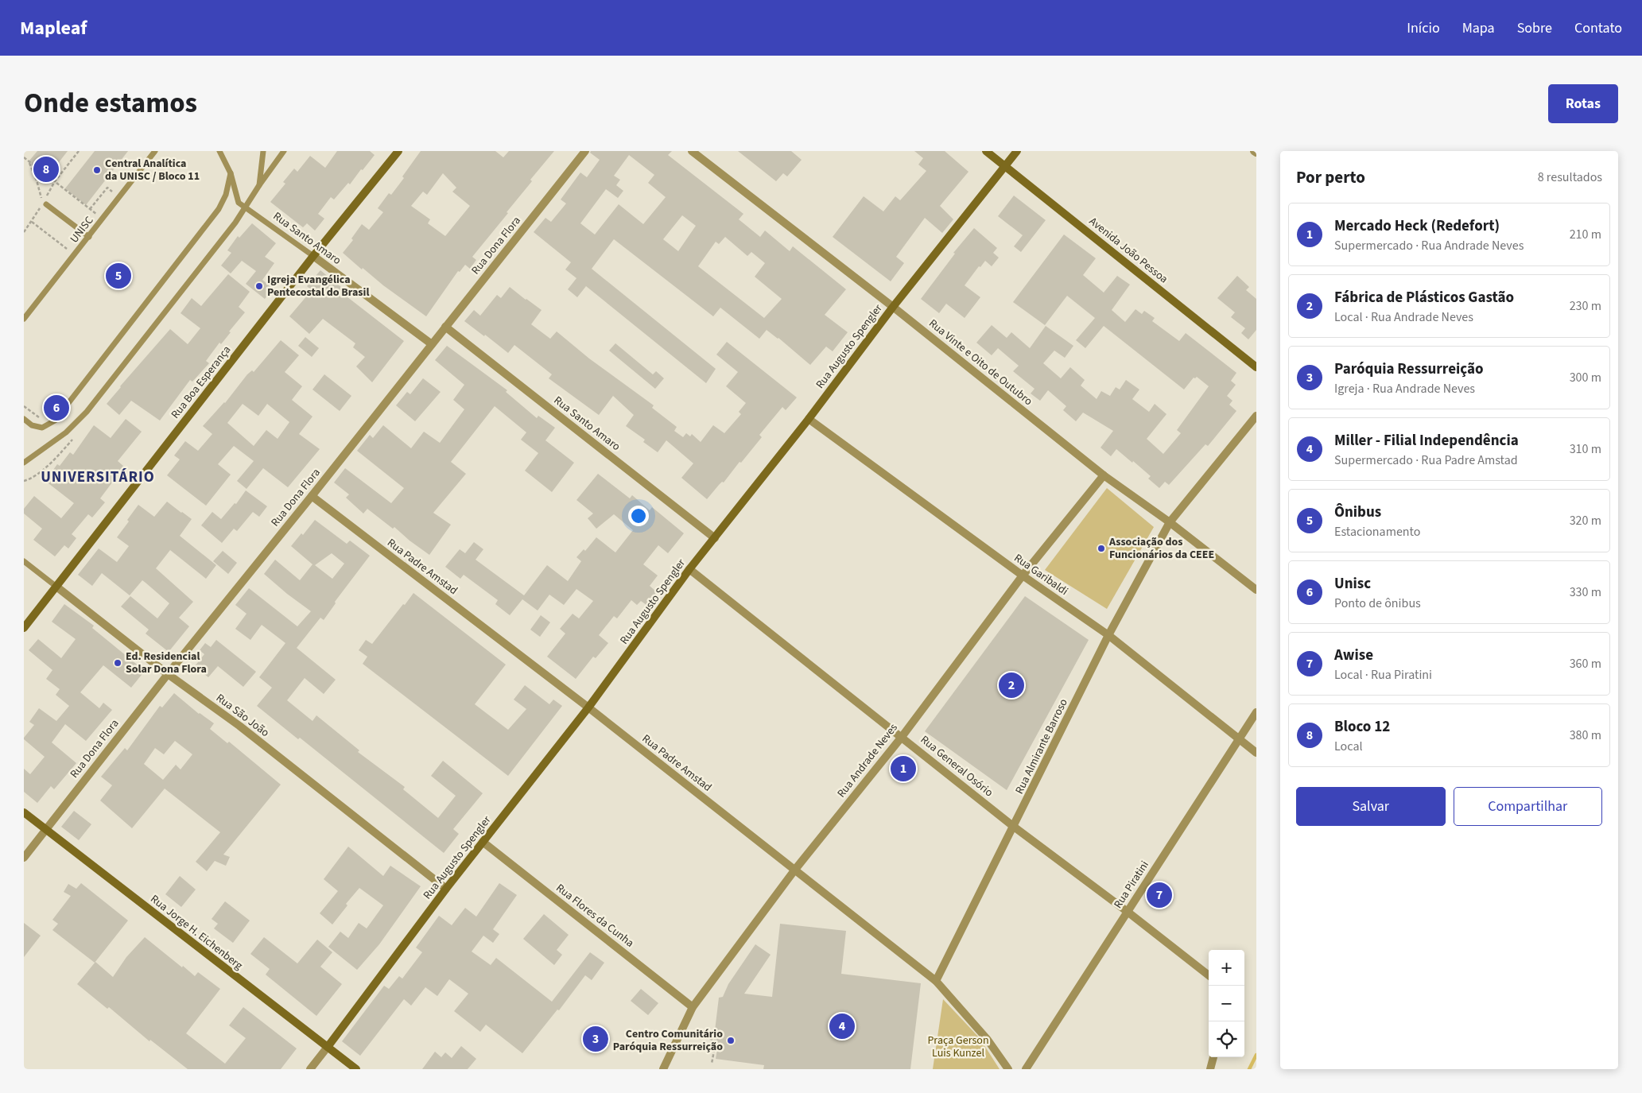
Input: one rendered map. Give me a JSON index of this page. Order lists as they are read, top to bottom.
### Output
{
  "streets": {
    "street": [
      "Rua Santo Amaro",
      "Rua Dona Flora",
      "Avenida João Pessoa",
      "Rua Augusto Spengler",
      "Rua Vinte e Oito de Outubro",
      "Rua Boa Esperança",
      "Rua Padre Amstad",
      "Rua Garibaldi",
      "Rua São João",
      "Rua Almirante Barroso",
      "Rua Andrade Neves",
      "Rua General Osório",
      "Rua Piratini",
      "Rua Flores da Cunha",
      "Rua Jorge H. Eichenberg"
    ],
    "lane": ["UNISC"]
  },
  "crossings": [
    ["Rua Santo Amaro", "Rua Dona Flora"],
    ["Rua Santo Amaro", "Rua Augusto Spengler"],
    ["Rua Santo Amaro", "Rua Boa Esperança"],
    ["Rua Dona Flora", "Rua Padre Amstad"],
    ["Rua Dona Flora", "Rua São João"],
    ["Rua Dona Flora", "Rua Jorge H. Eichenberg"],
    ["Avenida João Pessoa", "Rua Augusto Spengler"],
    ["Rua Augusto Spengler", "Rua Vinte e Oito de Outubro"],
    ["Rua Augusto Spengler", "Rua Padre Amstad"],
    ["Rua Augusto Spengler", "Rua Garibaldi"],
    ["Rua Augusto Spengler", "Rua São João"],
    ["Rua Augusto Spengler", "Rua General Osório"],
    ["Rua Augusto Spengler", "Rua Flores da Cunha"],
    ["Rua Augusto Spengler", "Rua Jorge H. Eichenberg"],
    ["Rua Vinte e Oito de Outubro", "Rua Almirante Barroso"],
    ["Rua Vinte e Oito de Outubro", "Rua Andrade Neves"],
    ["Rua Boa Esperança", "Rua São João"],
    ["Rua Padre Amstad", "Rua Almirante Barroso"],
    ["Rua Padre Amstad", "Rua Andrade Neves"],
    ["Rua Garibaldi", "Rua Almirante Barroso"],
    ["Rua Garibaldi", "Rua Andrade Neves"],
    ["Rua Garibaldi", "Rua Piratini"],
    ["Rua Almirante Barroso", "Rua General Osório"],
    ["Rua Andrade Neves", "Rua General Osório"],
    ["Rua Andrade Neves", "Rua Flores da Cunha"],
    ["Rua General Osório", "Rua Piratini"]
  ],
  "districts": ["UNIVERSITÁRIO"],
  "parks": ["Praça Gerson Luis Kunzel"],
  "places": [
    "Central Analítica da UNISC / Bloco 11",
    "Igreja Evangélica Pentecostal do Brasil",
    "Associação dos Funcionários da CEEE",
    "Ed. Residencial Solar Dona Flora",
    "Centro Comunitário Paróquia Ressurreição"
  ],
  "page": {
    "header": "Mapleaf",
    "nav": [
      "Início",
      "Mapa",
      "Sobre",
      "Contato"
    ],
    "title": "Onde estamos",
    "buttons": [
      "Rotas",
      ["Salvar", "Compartilhar"]
    ],
    "heading": ["Por perto", "8 resultados"],
    "pins": [
      "8",
      "5",
      "6",
      "2",
      "1",
      "7",
      "4",
      "3"
    ],
    "list": [
      {
        "mark": "1",
        "name": "Mercado Heck (Redefort)",
        "note": "Supermercado · Rua Andrade Neves",
        "value": "210 m"
      },
      {
        "mark": "2",
        "name": "Fábrica de Plásticos Gastão",
        "note": "Local · Rua Andrade Neves",
        "value": "230 m"
      },
      {
        "mark": "3",
        "name": "Paróquia Ressurreição",
        "note": "Igreja · Rua Andrade Neves",
        "value": "300 m"
      },
      {
        "mark": "4",
        "name": "Miller - Filial Independência",
        "note": "Supermercado · Rua Padre Amstad",
        "value": "310 m"
      },
      {
        "mark": "5",
        "name": "Ônibus",
        "note": "Estacionamento",
        "value": "320 m"
      },
      {
        "mark": "6",
        "name": "Unisc",
        "note": "Ponto de ônibus",
        "value": "330 m"
      },
      {
        "mark": "7",
        "name": "Awise",
        "note": "Local · Rua Piratini",
        "value": "360 m"
      },
      {
        "mark": "8",
        "name": "Bloco 12",
        "note": "Local",
        "value": "380 m"
      }
    ],
    "map_buttons": ["+", "−"]
  }
}
